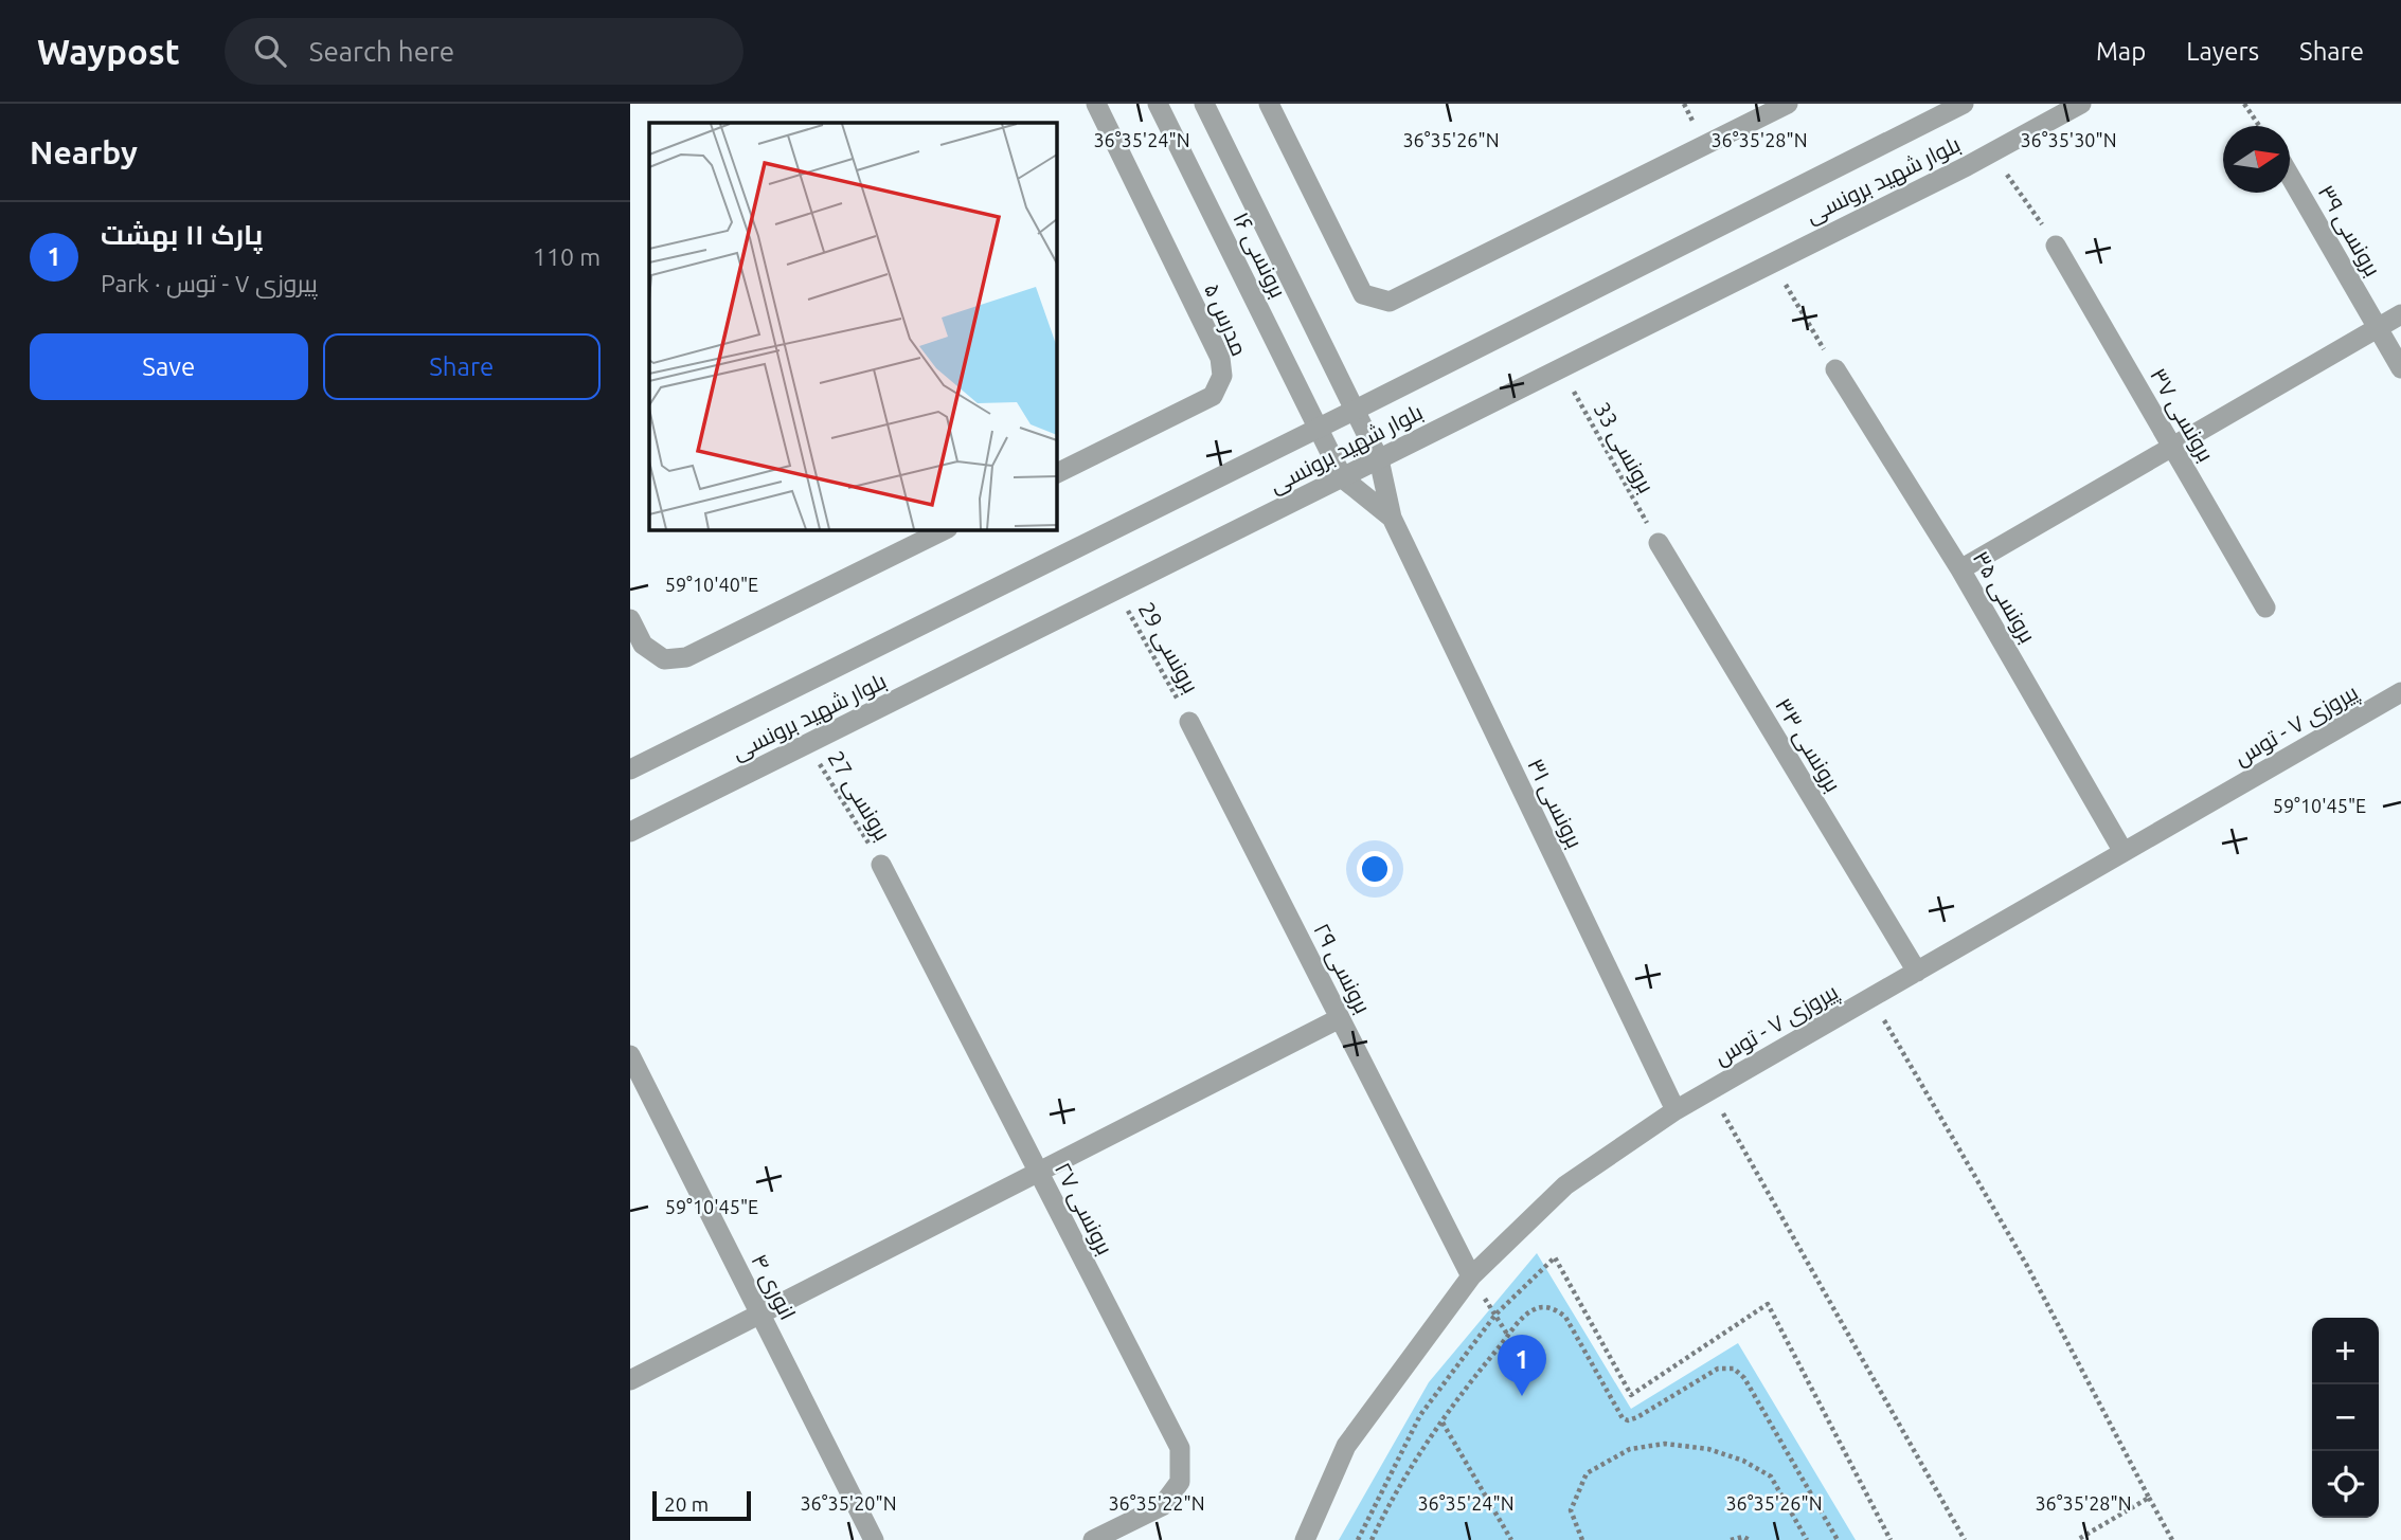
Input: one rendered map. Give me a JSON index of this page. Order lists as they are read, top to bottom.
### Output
{
  "streets": {
    "street": [
      "بلوار شهید برونسی",
      "برونسی ۳۹",
      "برونسی ۱۶",
      "مدرس ۵",
      "برونسی ۳۷",
      "برونسی ۳۵",
      "پیروزی ۷ - توس",
      "برونسی ۳۳",
      "برونسی ۳۱",
      "برونسی ۲۹",
      "برونسی ۲۷",
      "انوری ۴"
    ],
    "path": ["برونسی 33", "برونسی 29", "برونسی 27"]
  },
  "crossings": [
    ["بلوار شهید برونسی", "برونسی ۱۶"],
    ["بلوار شهید برونسی", "برونسی 33"],
    ["بلوار شهید برونسی", "برونسی 29"],
    ["بلوار شهید برونسی", "برونسی 27"],
    ["بلوار شهید برونسی", "برونسی ۳۱"],
    ["برونسی ۱۶", "برونسی ۳۱"],
    ["برونسی 33", "برونسی ۳۳"],
    ["برونسی ۳۵", "پیروزی ۷ - توس"],
    ["برونسی 29", "برونسی ۲۹"],
    ["پیروزی ۷ - توس", "برونسی ۳۳"],
    ["پیروزی ۷ - توس", "برونسی ۳۱"],
    ["پیروزی ۷ - توس", "برونسی ۲۹"],
    ["برونسی 27", "برونسی ۲۷"]
  ],
  "scale_bar": "20 m",
  "north": "right",
  "page": {
    "header": "Waypost",
    "search": "Search here",
    "nav": ["Map", "Layers", "Share"],
    "heading": "Nearby",
    "list": [
      {
        "mark": "1",
        "name": "پارک ۱۱ بهشت",
        "note": "Park · پیروزی ۷ - توس",
        "value": "110 m"
      }
    ],
    "buttons": ["Save", "Share"],
    "map_buttons": ["+", "−"],
    "pins": "1",
    "scale": "20 m"
  },
  "coordinates": [
    "36°35'24\"N",
    "36°35'26\"N",
    "36°35'28\"N",
    "36°35'30\"N",
    "59°10'40\"E",
    "59°10'45\"E",
    "36°35'20\"N",
    "36°35'22\"N"
  ]
}
